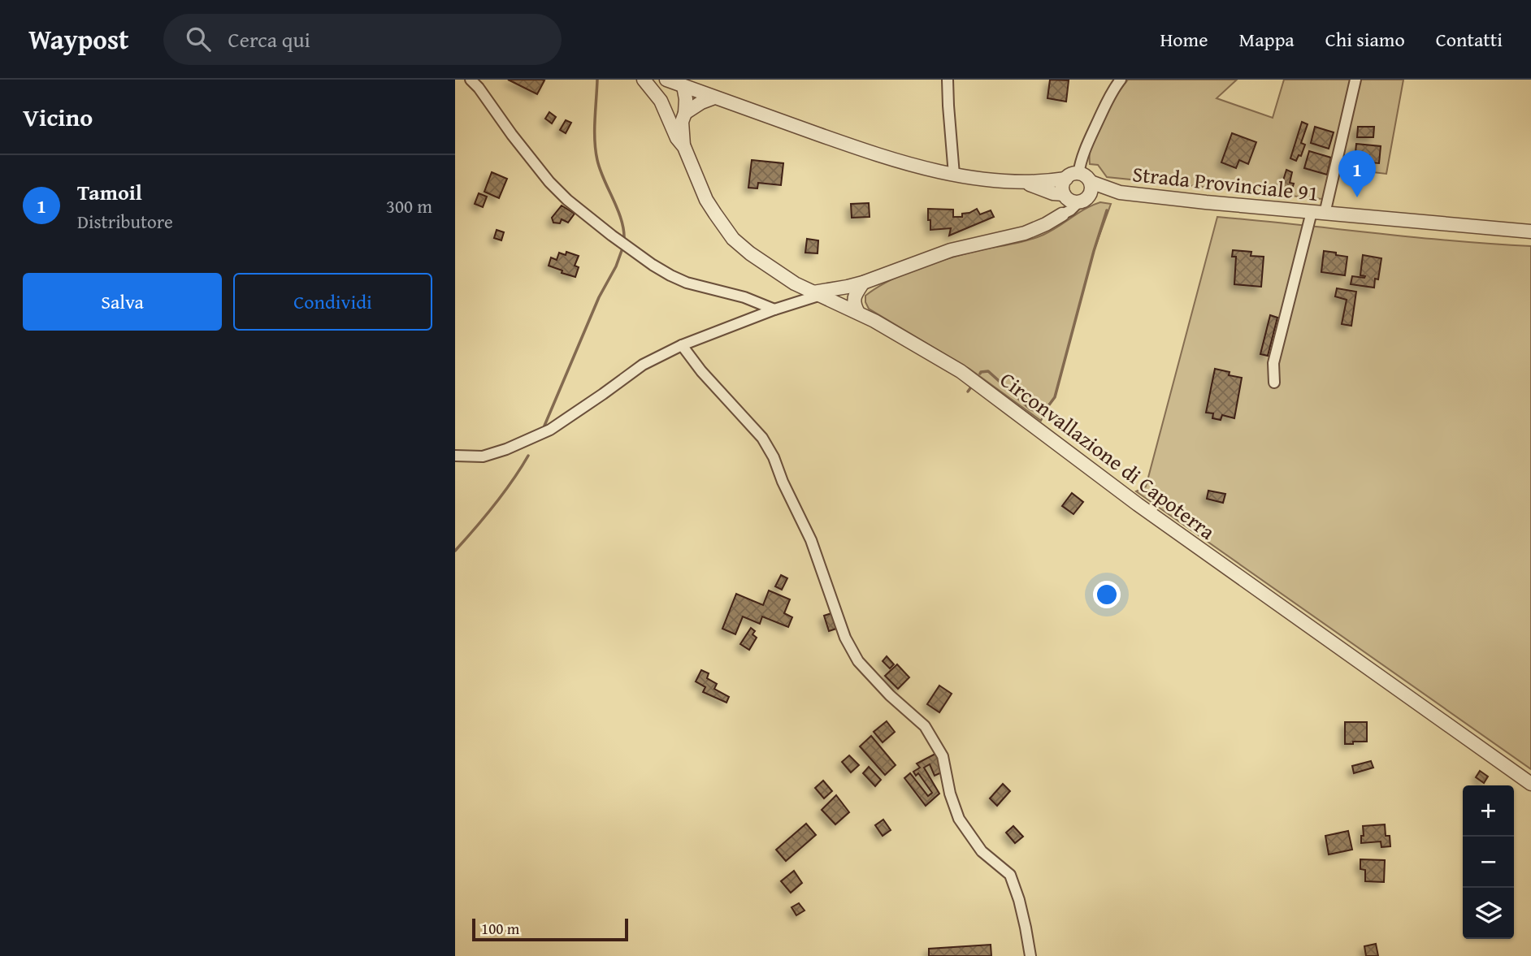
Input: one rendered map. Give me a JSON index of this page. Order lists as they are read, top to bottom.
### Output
{
  "streets": {
    "street": ["Strada Provinciale 91", "Circonvallazione di Capoterra"]
  },
  "scale_bar": "100 m",
  "page": {
    "header": "Waypost",
    "search": "Cerca qui",
    "nav": [
      "Home",
      "Mappa",
      "Chi siamo",
      "Contatti"
    ],
    "heading": "Vicino",
    "pins": "1",
    "list": [
      {
        "mark": "1",
        "name": "Tamoil",
        "note": "Distributore",
        "value": "300 m"
      }
    ],
    "buttons": ["Salva", "Condividi"],
    "map_buttons": ["+", "−"],
    "scale": "100 m"
  }
}
